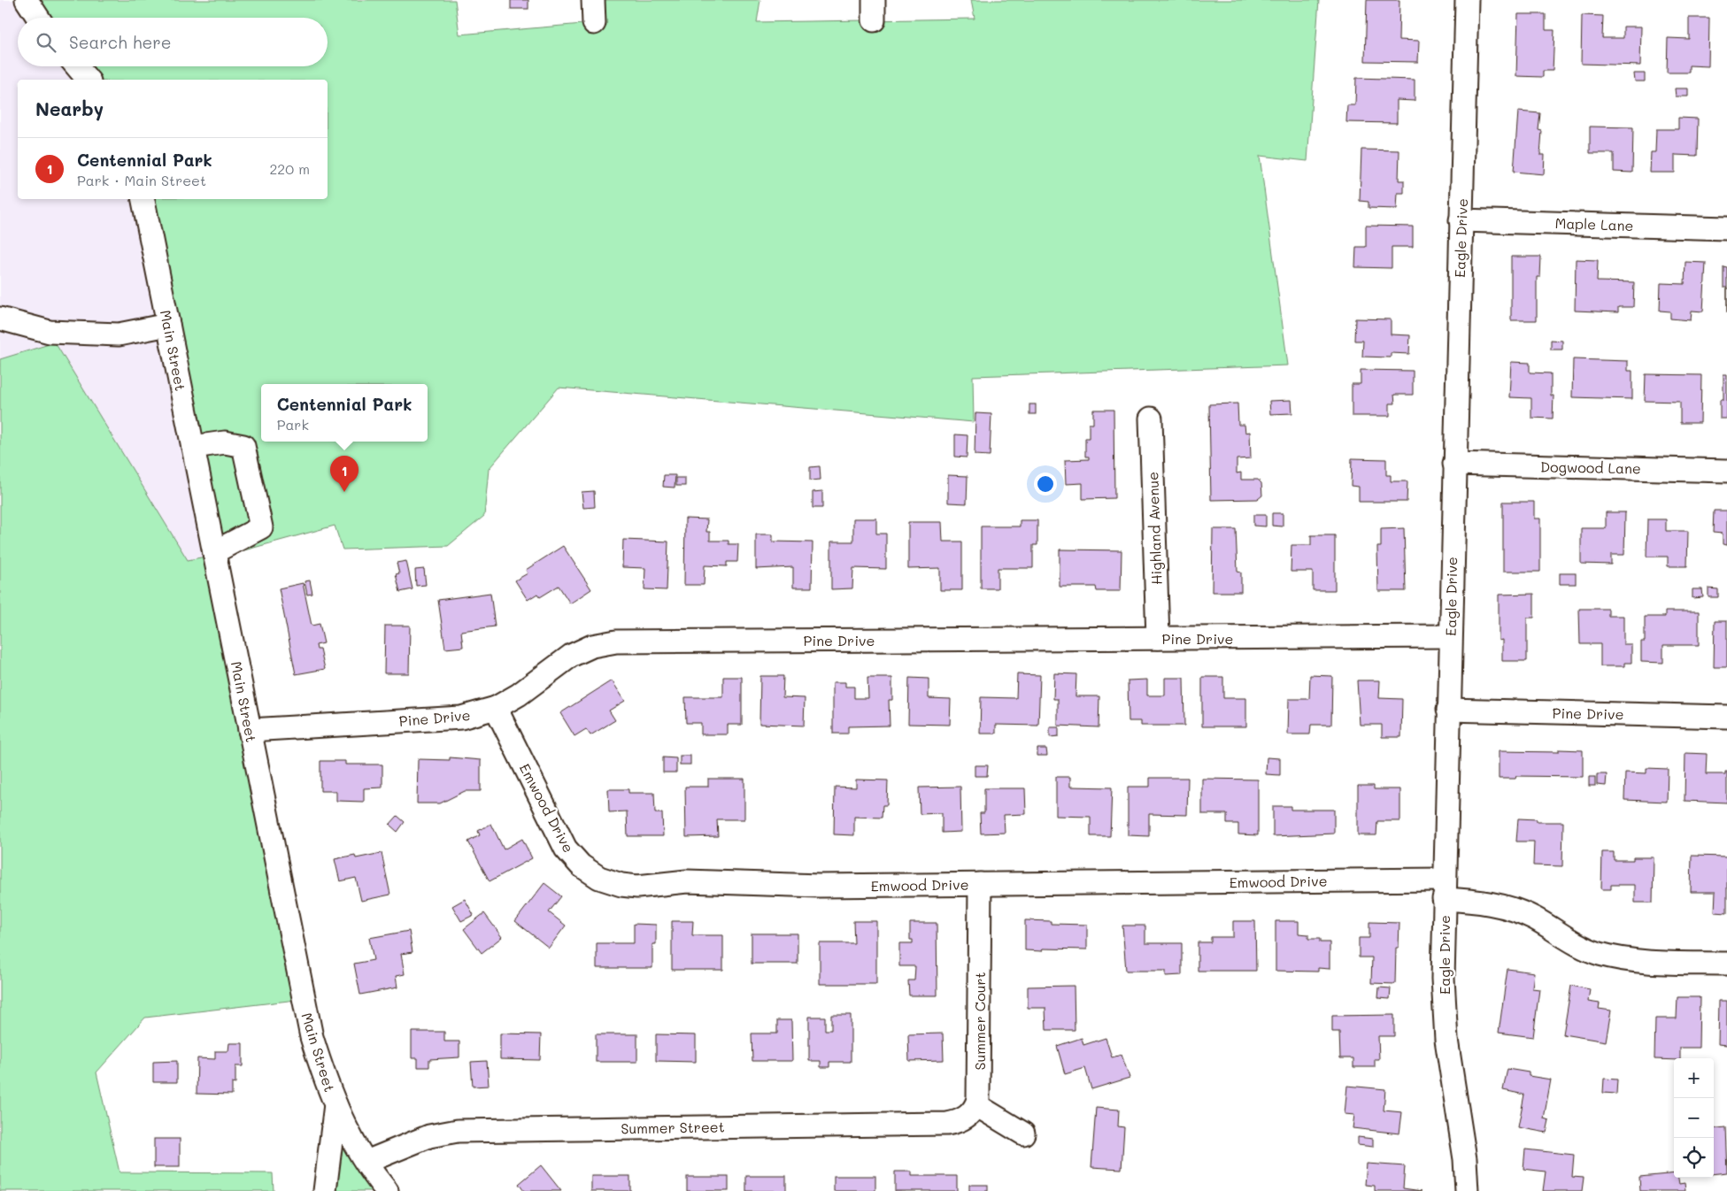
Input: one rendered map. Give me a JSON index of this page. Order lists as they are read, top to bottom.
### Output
{
  "streets": {
    "street": [
      "Maple Lane",
      "Eagle Drive",
      "Main Street",
      "Dogwood Lane",
      "Highland Avenue",
      "Pine Drive",
      "Emwood Drive",
      "Summer Court",
      "Summer Street"
    ]
  },
  "crossings": [
    ["Maple Lane", "Eagle Drive"],
    ["Eagle Drive", "Dogwood Lane"],
    ["Eagle Drive", "Pine Drive"],
    ["Eagle Drive", "Emwood Drive"],
    ["Main Street", "Pine Drive"],
    ["Main Street", "Summer Street"],
    ["Highland Avenue", "Pine Drive"],
    ["Pine Drive", "Emwood Drive"],
    ["Emwood Drive", "Summer Court"],
    ["Summer Court", "Summer Street"]
  ],
  "page": {
    "search": "Search here",
    "heading": "Nearby",
    "list": [
      {
        "mark": "1",
        "name": "Centennial Park",
        "note": "Park · Main Street",
        "value": "220 m"
      }
    ],
    "popup": ["Centennial Park", "Park"],
    "pins": "1",
    "map_buttons": ["+", "−"]
  }
}
